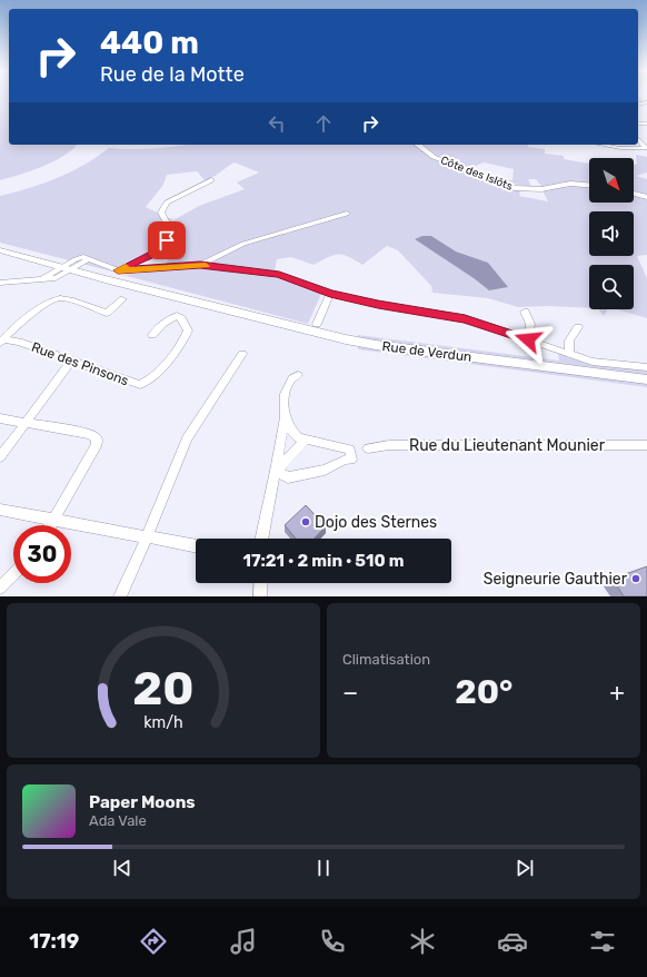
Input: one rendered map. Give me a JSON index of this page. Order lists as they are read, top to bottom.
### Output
{
  "streets": {
    "main road": ["Côte des Islôts", "Rue de Verdun"],
    "street": ["Rue des Pinsons", "Rue du Lieutenant Mounier"]
  },
  "places": ["Dojo des Sternes", "Seigneurie Gauthier"],
  "north": "bottom right",
  "page": {
    "turn": ["440 m", "Rue de la Motte"],
    "limit": "30",
    "trip": "17:21 · 2 min · 510 m",
    "tile": "Climatisation",
    "heat": ["−", "20°", "+"],
    "song": ["Paper Moons", "Ada Vale"],
    "tabs": "17:19",
    "gauge": ["20", "km/h"]
  }
}
